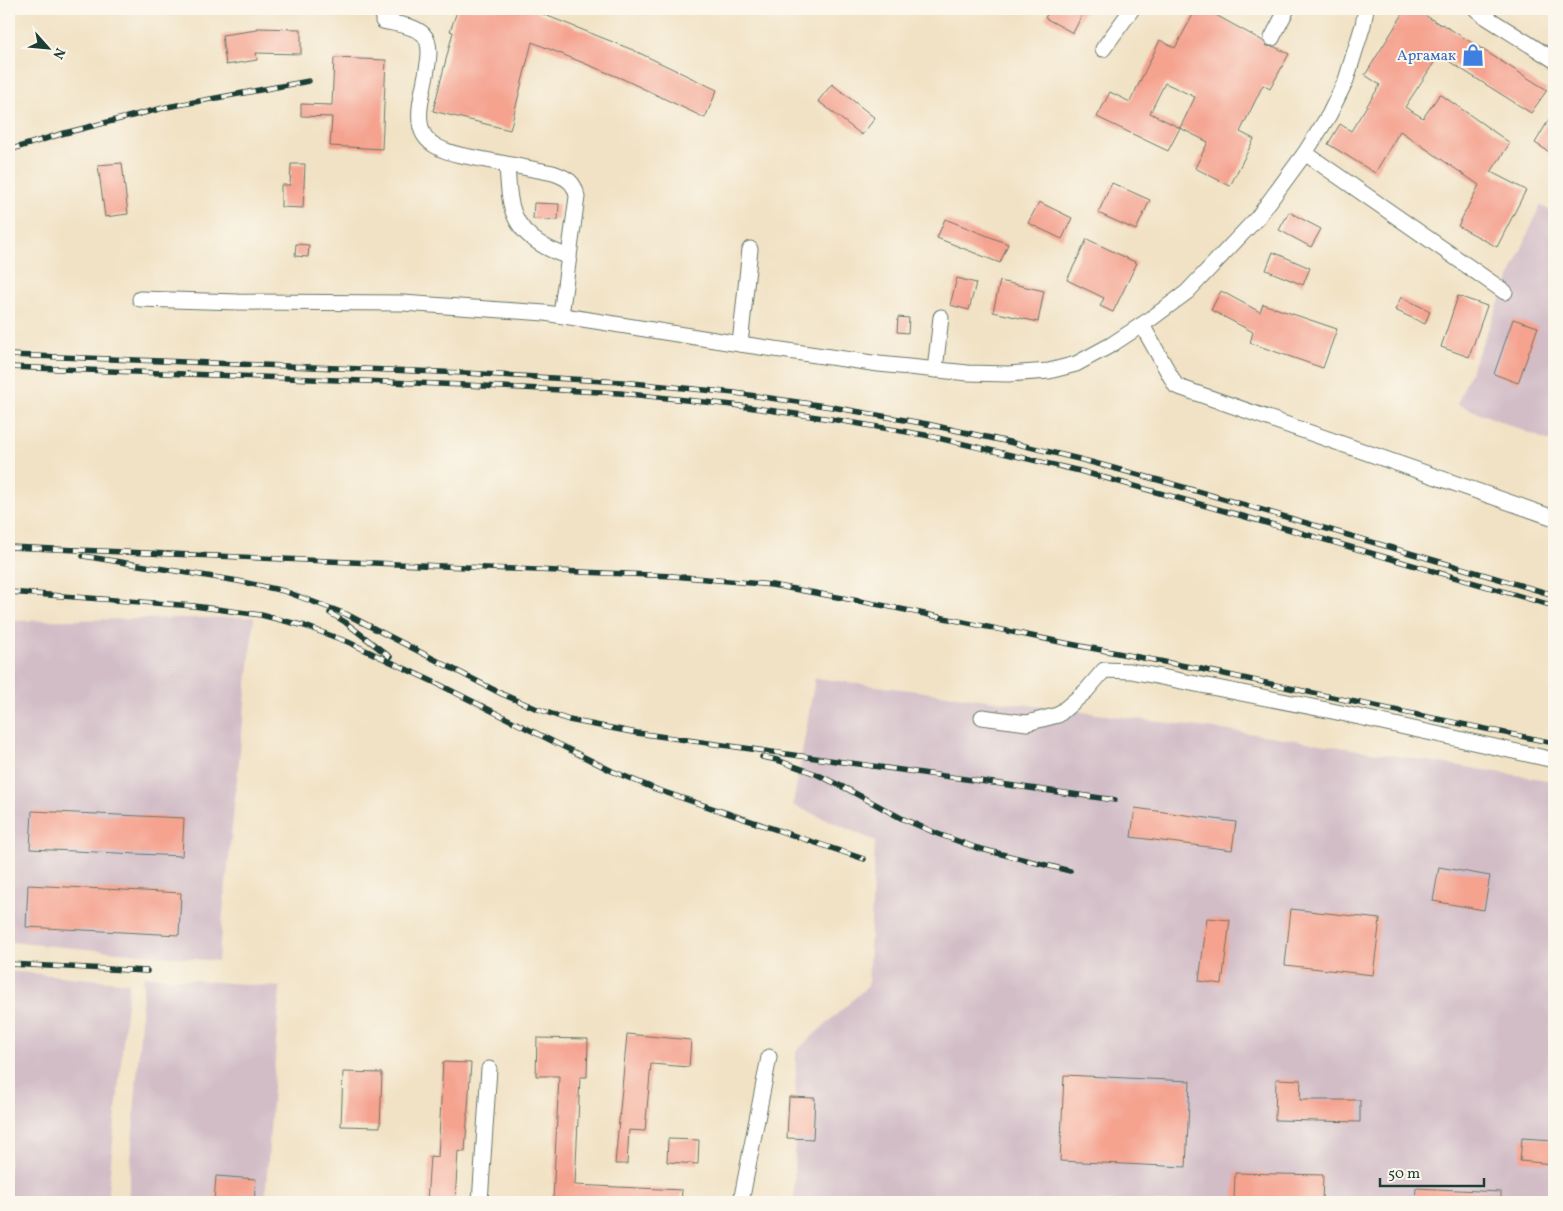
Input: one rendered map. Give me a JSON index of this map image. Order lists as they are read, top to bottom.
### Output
{
  "places": {
    "shop": ["Аргамак"]
  },
  "scale_bar": "50 m",
  "north": "bottom right"
}
